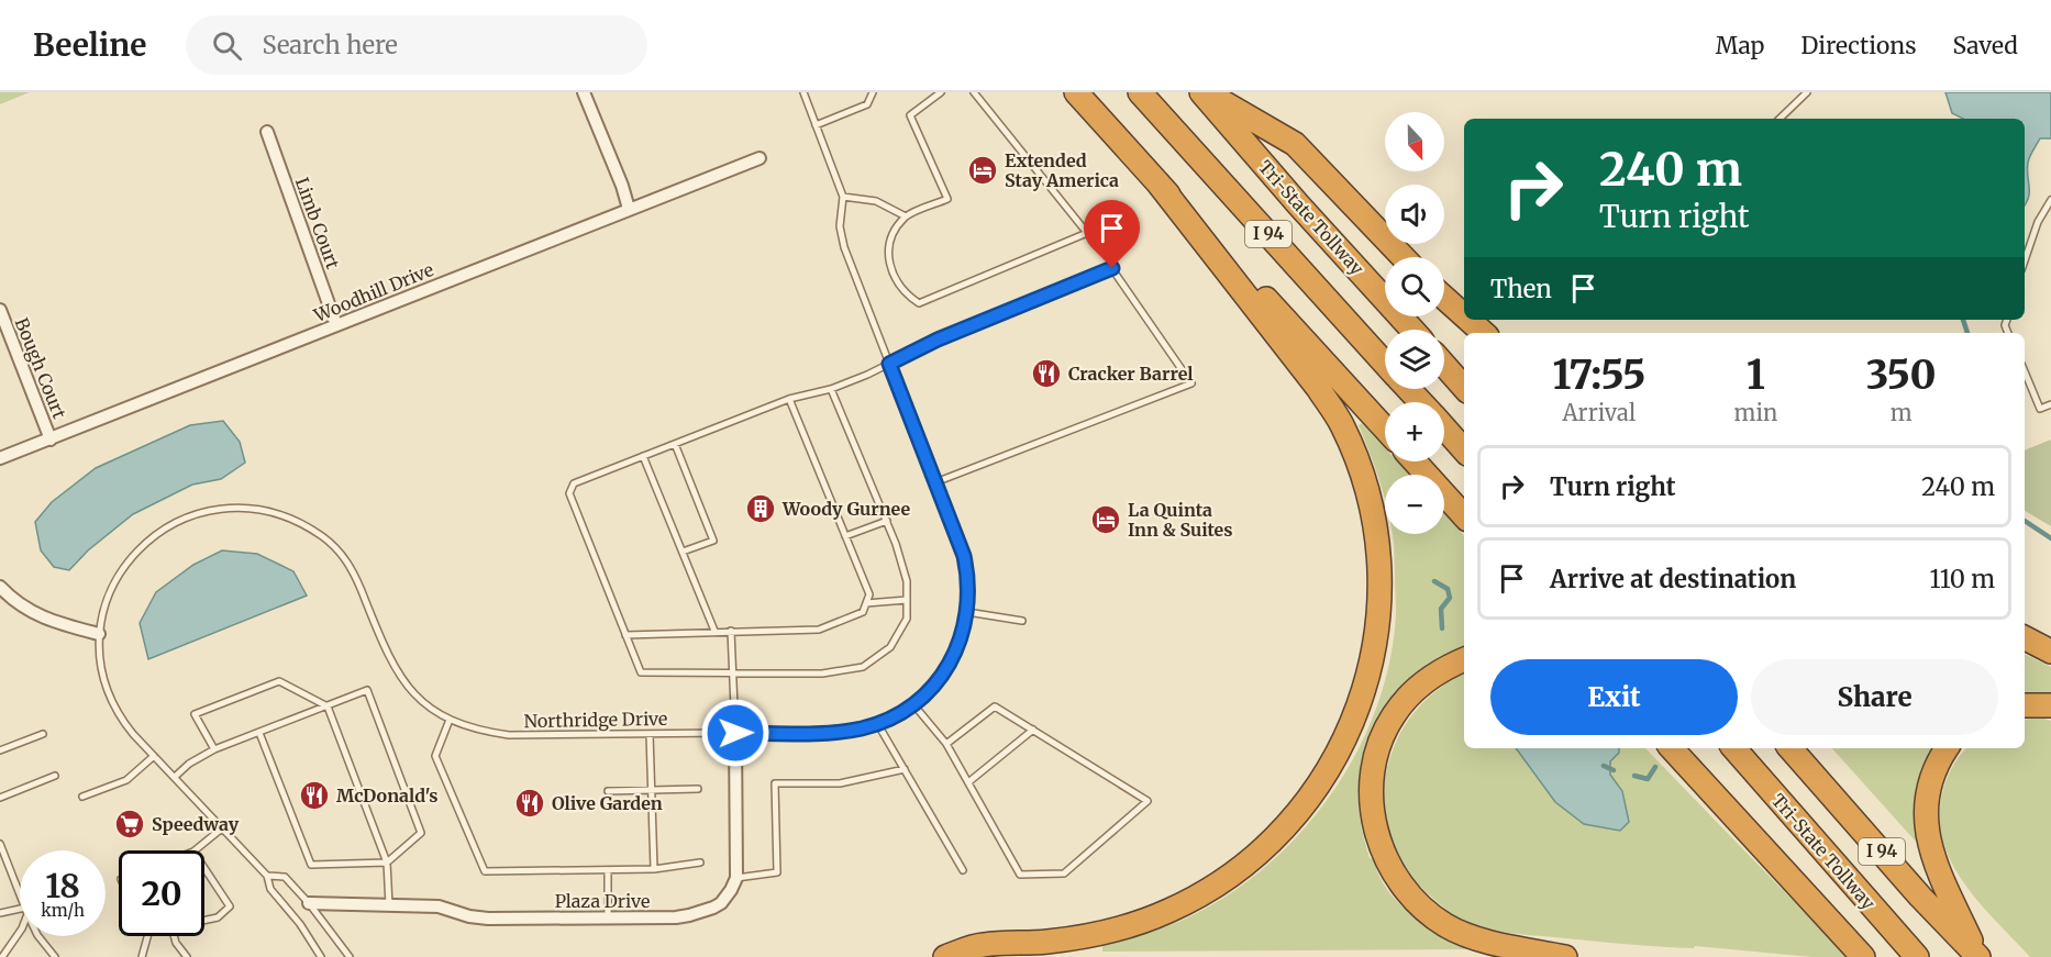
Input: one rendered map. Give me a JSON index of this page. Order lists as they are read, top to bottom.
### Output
{
  "streets": {
    "highway": ["Tri-State Tollway", "I 94"],
    "street": [
      "Limb Court",
      "Woodhill Drive",
      "Bough Court",
      "Plaza Drive"
    ],
    "lane": ["Northridge Drive"]
  },
  "crossings": [
    ["Limb Court", "Woodhill Drive"],
    ["Woodhill Drive", "Bough Court"]
  ],
  "places": {
    "hotel": ["Extended Stay America", "La Quinta Inn & Suites"],
    "restaurant": ["Cracker Barrel", "McDonald's", "Olive Garden"],
    "building": ["Woody Gurnee"],
    "supermarket": ["Speedway"]
  },
  "north": "bottom",
  "page": {
    "header": "Beeline",
    "search": "Search here",
    "nav": ["Map", "Directions", "Saved"],
    "map_buttons": ["+", "−"],
    "turn": ["240 m", "Turn right"],
    "then": "Then",
    "eta": [
      "17:55",
      "Arrival",
      "1",
      "min",
      "350",
      "m"
    ],
    "list": [
      {
        "name": "Turn right",
        "value": "240 m"
      },
      {
        "name": "Arrive at destination",
        "value": "110 m"
      }
    ],
    "buttons": ["Exit", "Share"],
    "speed": "18 km/h",
    "limit": "20"
  }
}
